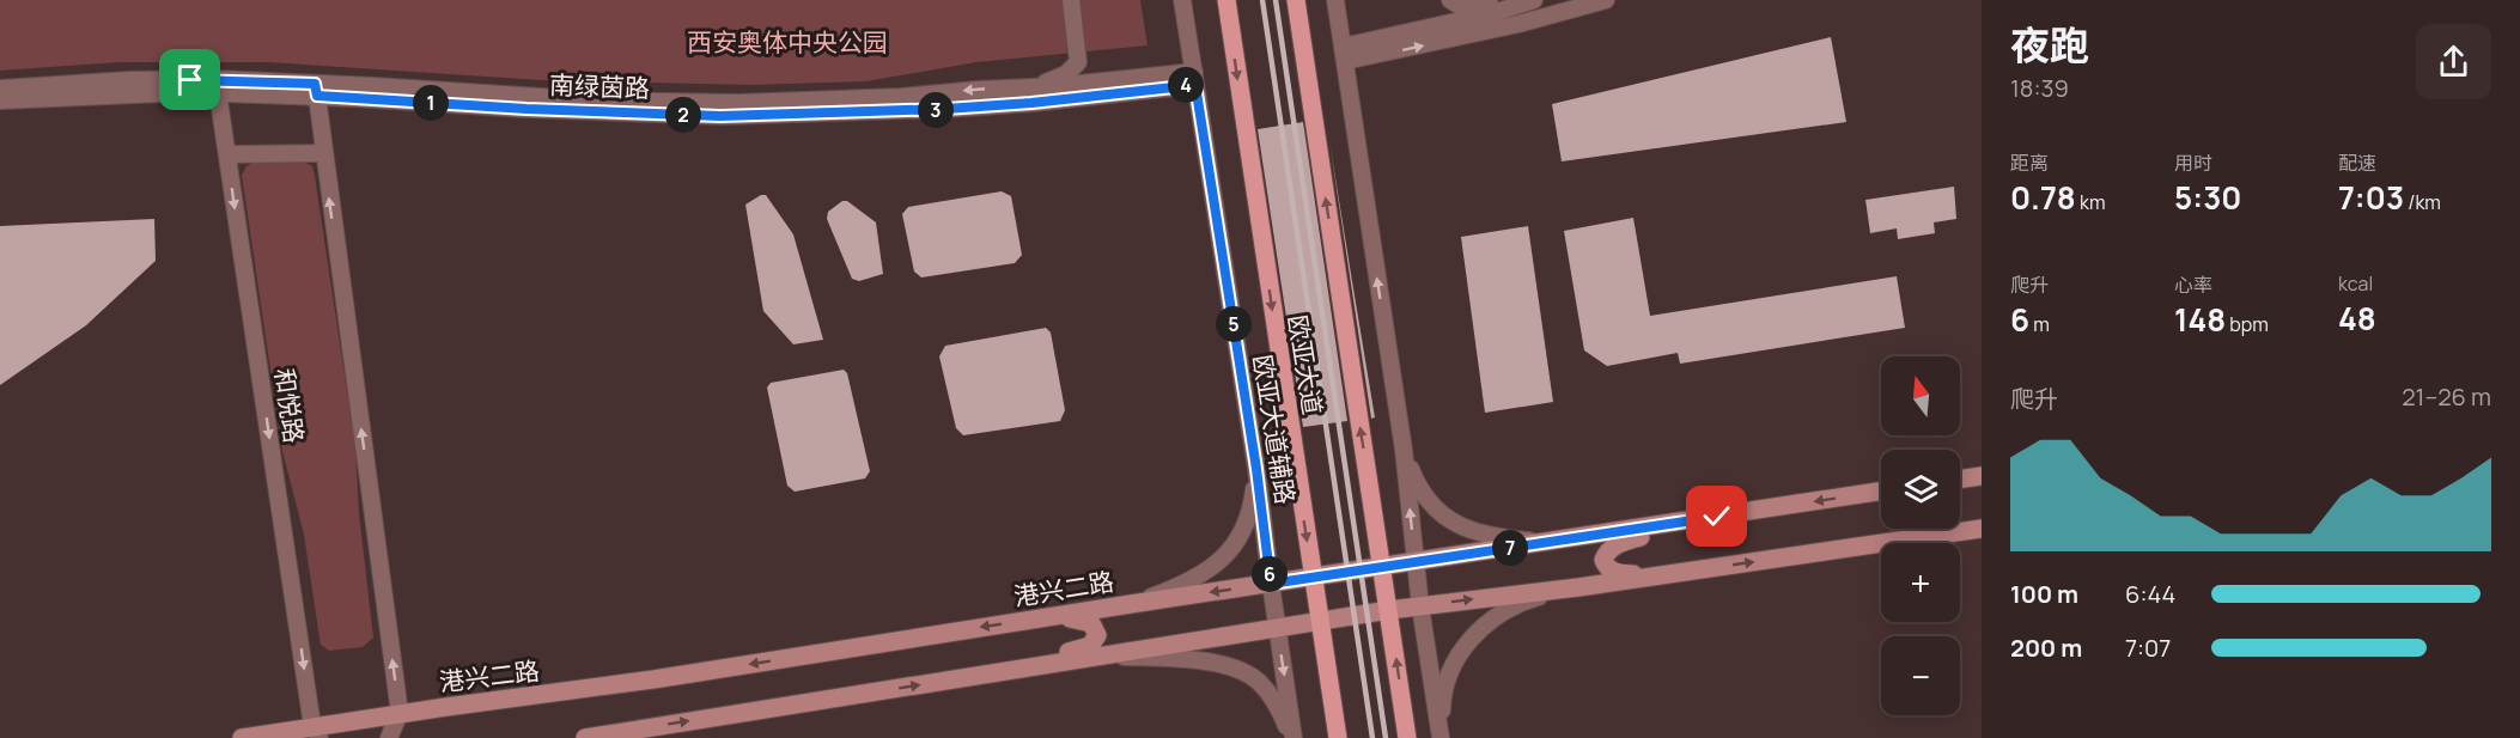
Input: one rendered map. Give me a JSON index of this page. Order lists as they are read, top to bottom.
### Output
{
  "streets": {
    "main road": ["欧亚大道", "港兴二路"],
    "street": ["南绿茵路", "和悦路", "欧亚大道辅路"]
  },
  "crossings": [
    ["南绿茵路", "和悦路"],
    ["南绿茵路", "欧亚大道辅路"],
    ["欧亚大道", "港兴二路"],
    ["和悦路", "港兴二路"],
    ["欧亚大道辅路", "港兴二路"]
  ],
  "parks": ["西安奥体中央公园"],
  "north": "top",
  "page": {
    "heading": ["夜跑", "18:39"],
    "pins": [
      "4",
      "1",
      "3",
      "2",
      "5",
      "7",
      "6"
    ],
    "stats": [
      ["距离", "0.78 km"],
      ["用时", "5:30"],
      ["配速", "7:03 /km"],
      ["爬升", "6 m"],
      ["心率", "148 bpm"],
      ["kcal", "48"]
    ],
    "map_buttons": ["+", "−"],
    "chart": ["爬升", "21–26 m"],
    "list": [
      {
        "name": "100 m",
        "note": "6:44"
      },
      {
        "name": "200 m",
        "note": "7:07"
      }
    ]
  }
}
